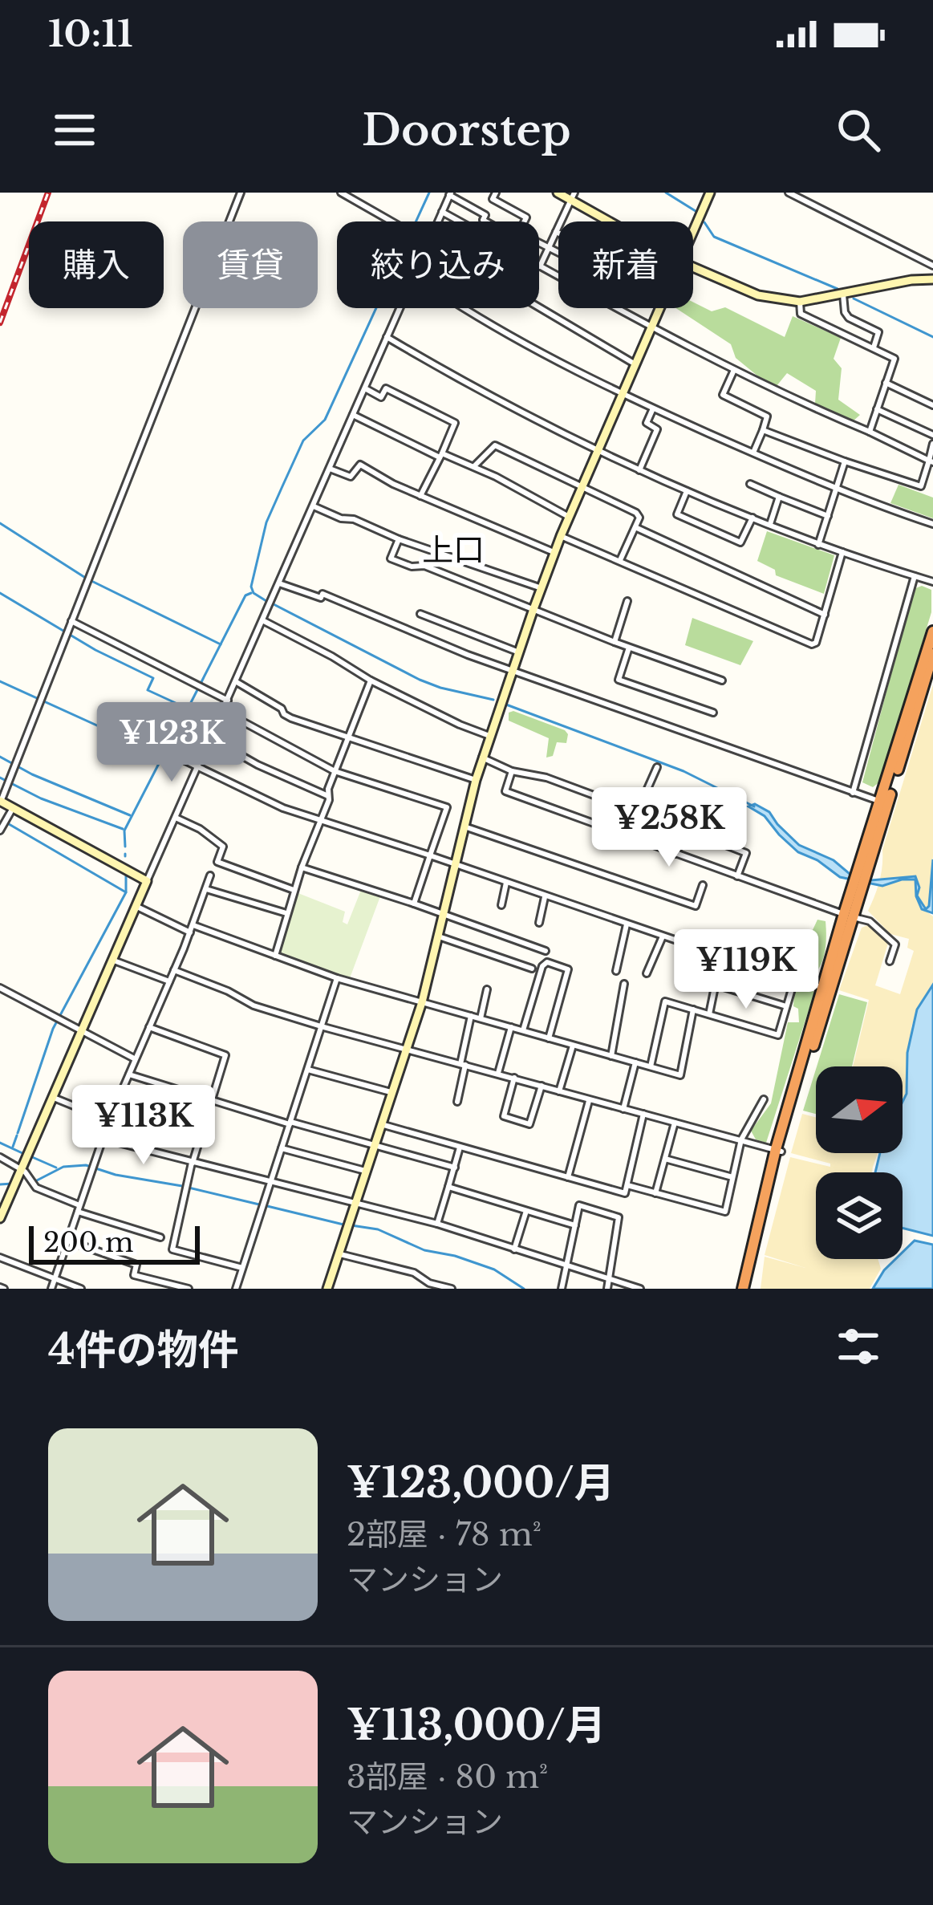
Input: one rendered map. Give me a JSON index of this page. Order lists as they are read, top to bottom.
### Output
{
  "districts": ["上口"],
  "scale_bar": "200 m",
  "north": "right",
  "page": {
    "status": "10:11",
    "header": "Doorstep",
    "chip": [
      "購入",
      "賃貸",
      "絞り込み",
      "新着"
    ],
    "price": [
      "¥123K",
      "¥258K",
      "¥119K",
      "¥113K"
    ],
    "scale": "200 m",
    "heading": "4件の物件",
    "list": [
      {
        "name": "¥123,000/月",
        "note": "2部屋 · 78 m² · マンション"
      },
      {
        "name": "¥113,000/月",
        "note": "3部屋 · 80 m² · マンション"
      }
    ]
  }
}
